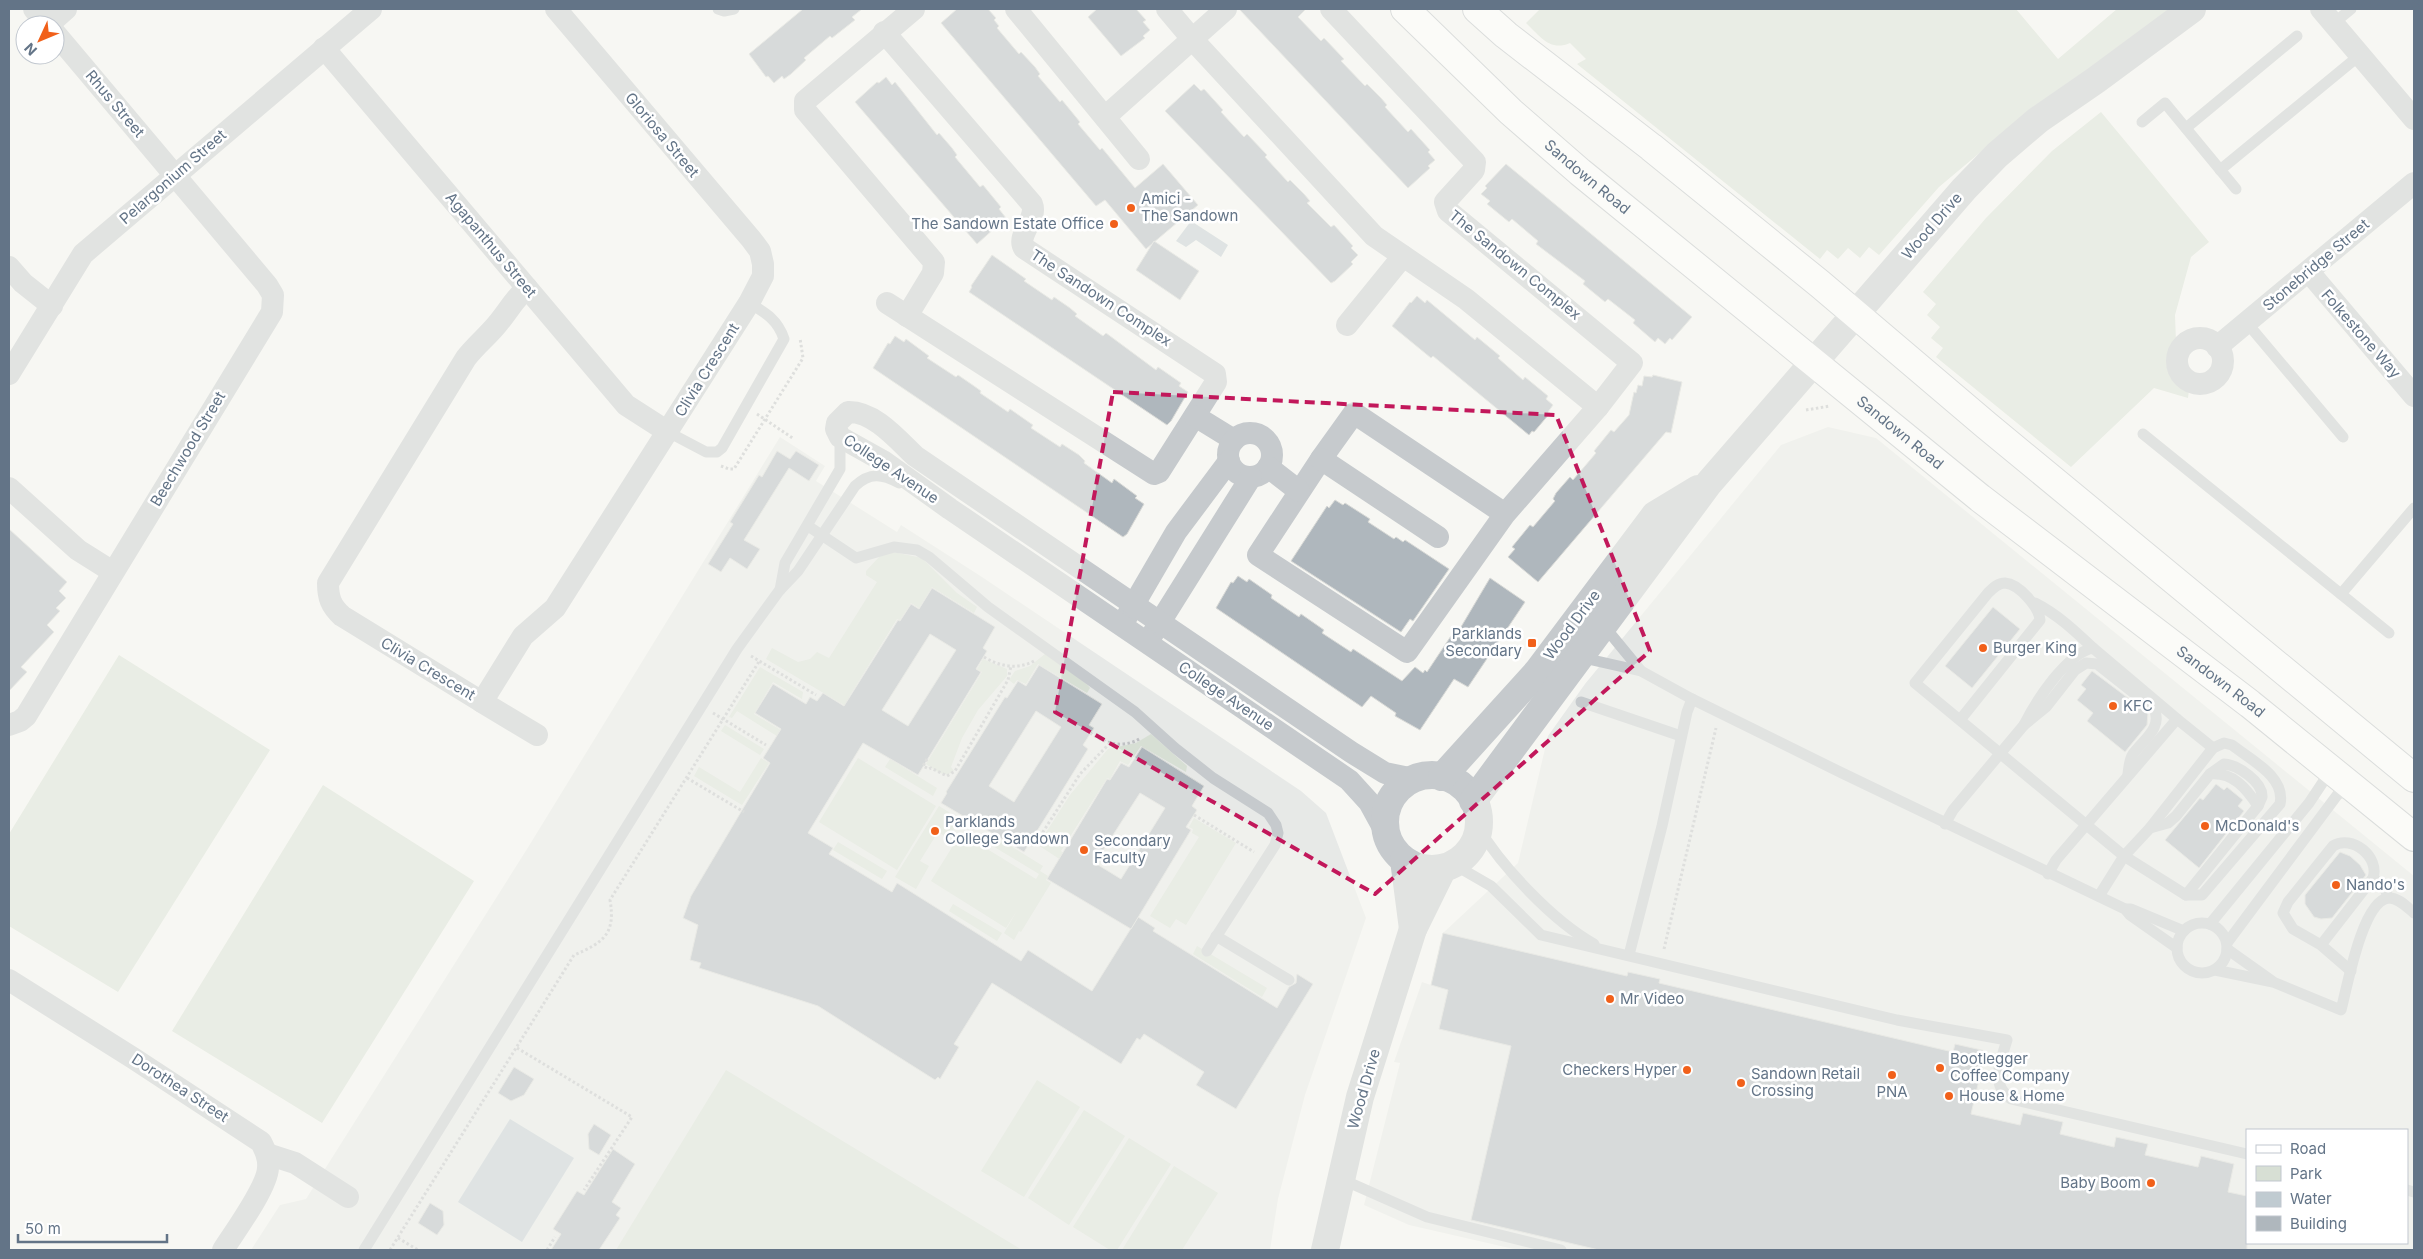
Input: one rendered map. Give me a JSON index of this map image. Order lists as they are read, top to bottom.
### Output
{
  "streets": {
    "main road": ["Sandown Road"],
    "street": [
      "Rhus Street",
      "Gloriosa Street",
      "Pelargonium Street",
      "Wood Drive",
      "Agapanthus Street",
      "The Sandown Complex",
      "Stonebridge Street",
      "Folkestone Way",
      "Clivia Crescent",
      "Beechwood Street",
      "College Avenue",
      "Dorothea Street"
    ]
  },
  "crossings": [
    ["Rhus Street", "Pelargonium Street"],
    ["Rhus Street", "Beechwood Street"],
    ["Gloriosa Street", "Clivia Crescent"],
    ["Pelargonium Street", "Agapanthus Street"],
    ["Pelargonium Street", "Beechwood Street"],
    ["Sandown Road", "Wood Drive"],
    ["Wood Drive", "College Avenue"],
    ["Agapanthus Street", "Clivia Crescent"],
    ["Stonebridge Street", "Folkestone Way"]
  ],
  "places": {
    "other": [
      "Amici - The Sandown",
      "The Sandown Estate Office",
      "Burger King",
      "KFC",
      "McDonald's",
      "Parklands College Sandown",
      "Secondary Faculty",
      "Nando's",
      "Mr Video",
      "Bootlegger Coffee Company",
      "Checkers Hyper",
      "PNA",
      "Sandown Retail Crossing",
      "House & Home",
      "Baby Boom"
    ],
    "transit": ["Parklands Secondary"]
  },
  "legend": [
    "Road",
    "Park",
    "Water",
    "Building"
  ],
  "scale_bar": "50 m",
  "north": "bottom left"
}
